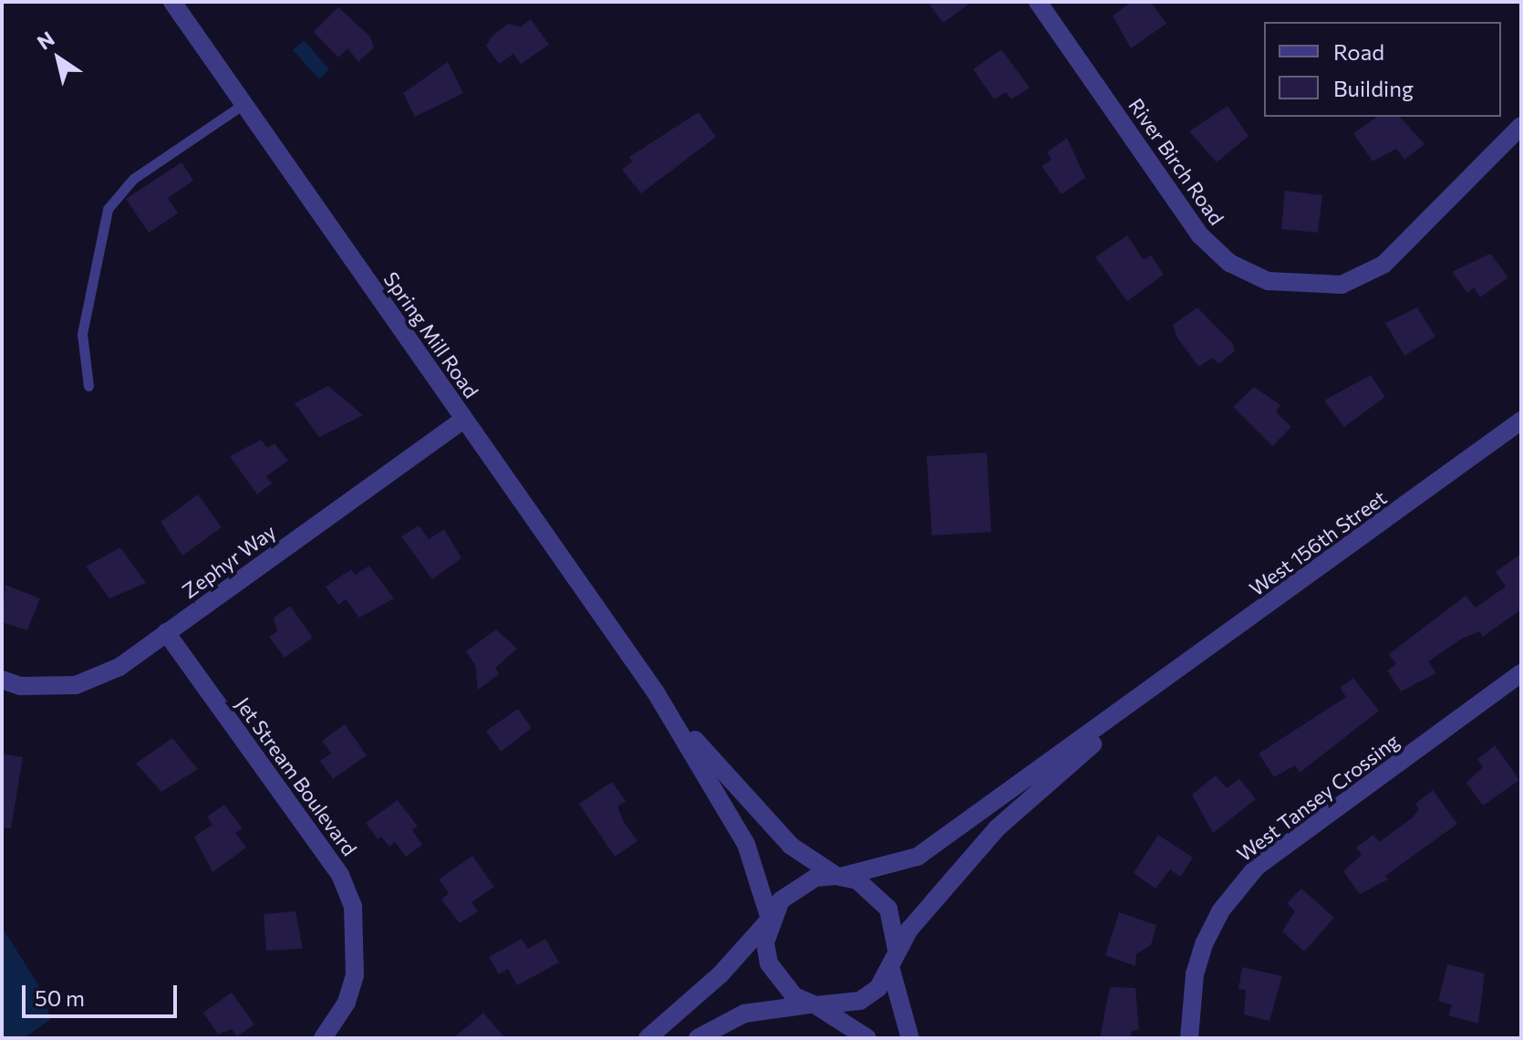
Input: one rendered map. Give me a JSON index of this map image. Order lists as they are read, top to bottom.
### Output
{
  "streets": {
    "street": [
      "River Birch Road",
      "Spring Mill Road",
      "West 156th Street",
      "Zephyr Way",
      "Jet Stream Boulevard",
      "West Tansey Crossing"
    ]
  },
  "crossings": [
    ["Spring Mill Road", "West 156th Street"],
    ["Spring Mill Road", "Zephyr Way"],
    ["Zephyr Way", "Jet Stream Boulevard"]
  ],
  "legend": ["Road", "Building"],
  "scale_bar": "50 m",
  "north": "top left"
}
